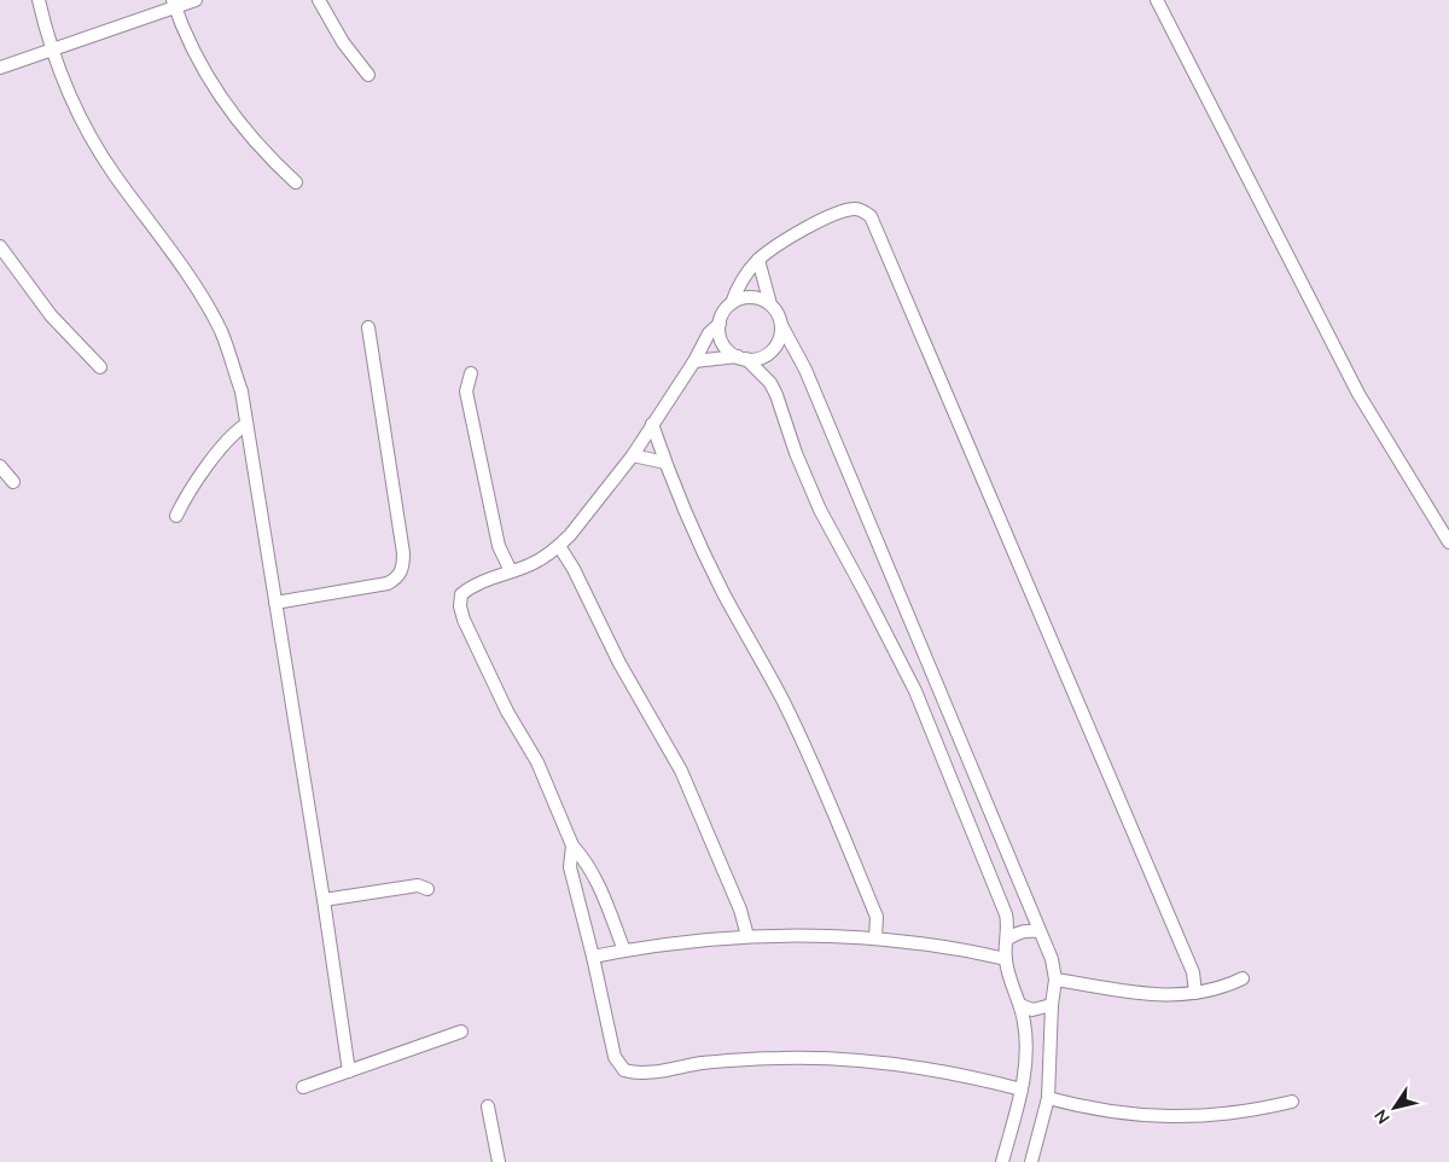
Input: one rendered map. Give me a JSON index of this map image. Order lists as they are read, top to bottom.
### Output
{
  "north": "bottom left"
}
